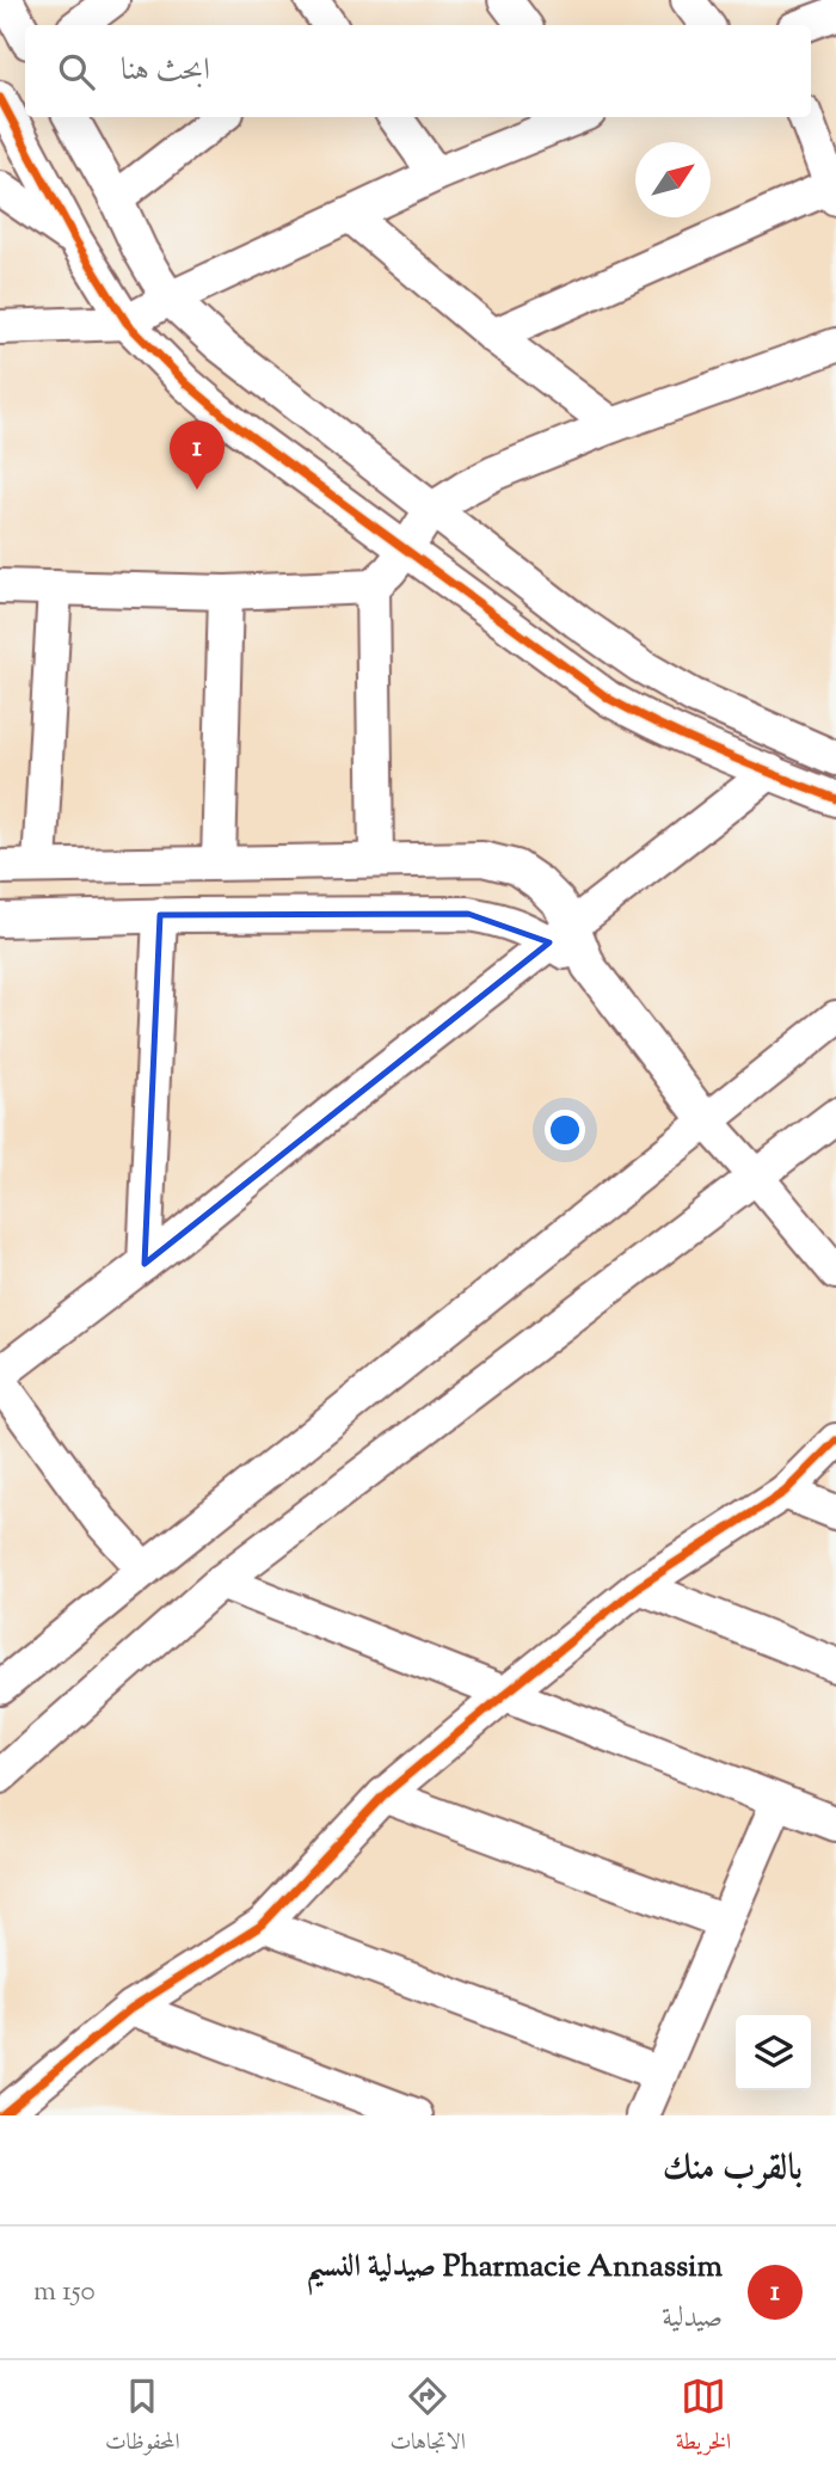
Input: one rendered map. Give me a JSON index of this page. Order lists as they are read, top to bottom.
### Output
{
  "north": "top right",
  "page": {
    "search": "ابحث هنا",
    "pins": "1",
    "heading": "بالقرب منك",
    "list": [
      {
        "mark": "1",
        "name": "Pharmacie Annassim صيدلية النسيم",
        "note": "صيدلية",
        "value": "150 m"
      }
    ],
    "nav": ["الخريطة", "الاتجاهات", "المحفوظات"]
  }
}
